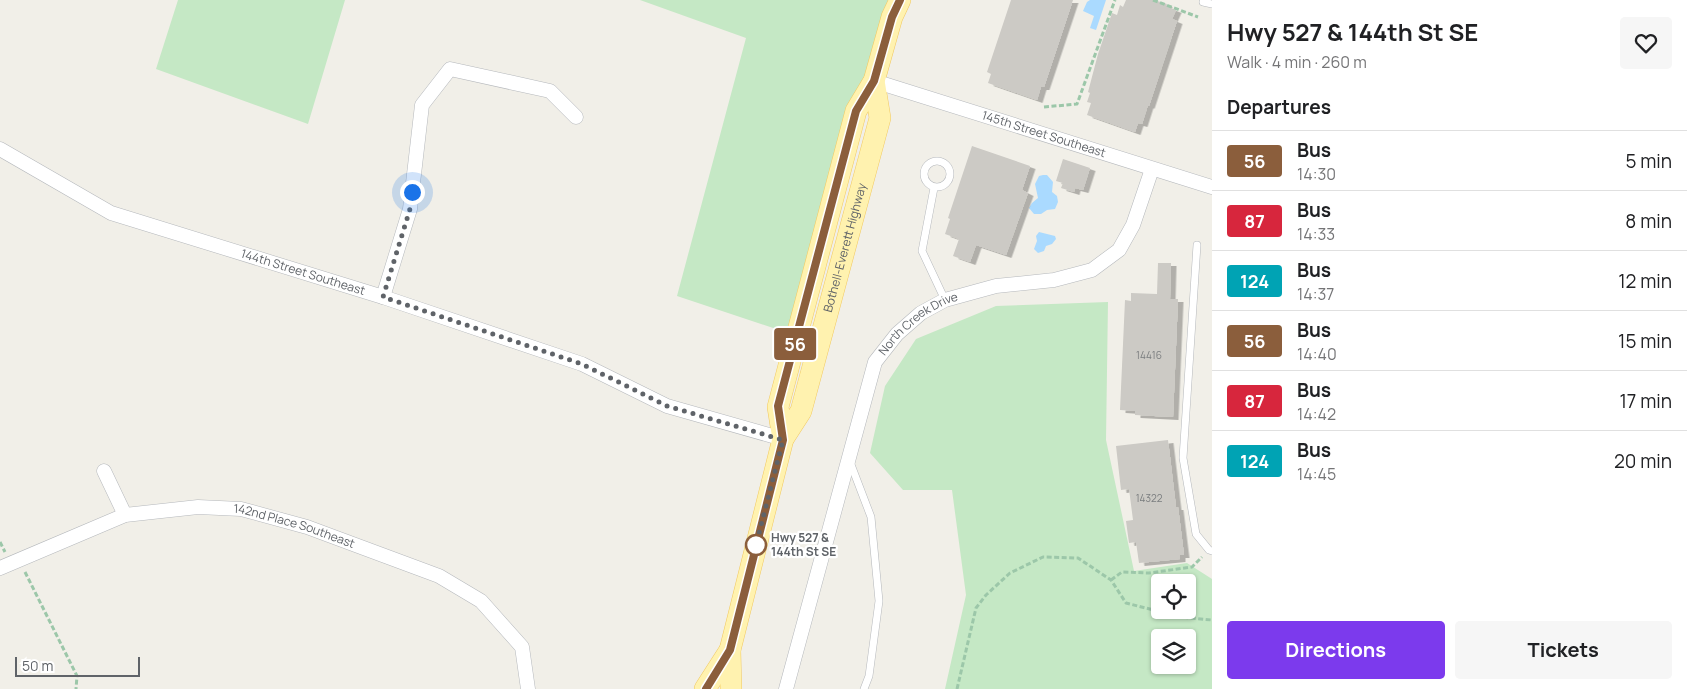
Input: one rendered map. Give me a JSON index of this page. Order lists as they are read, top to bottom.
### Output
{
  "streets": {
    "main road": ["Bothell-Everett Highway"],
    "street": [
      "145th Street Southeast",
      "144th Street Southeast",
      "North Creek Drive",
      "142nd Place Southeast"
    ]
  },
  "crossings": [
    ["145th Street Southeast", "Bothell-Everett Highway"],
    ["145th Street Southeast", "North Creek Drive"],
    ["Bothell-Everett Highway", "144th Street Southeast"]
  ],
  "places": ["Hwy 527 & 144th St SE"],
  "lines": ["bus line 56"],
  "house_numbers": ["14416", "14322"],
  "scale_bar": "50 m",
  "page": {
    "on_map": "56",
    "heading": [
      ["Hwy 527 & 144th St SE", "Walk · 4 min · 260 m"],
      "Departures"
    ],
    "list": [
      {
        "mark": "56",
        "name": "Bus",
        "note": "14:30",
        "value": "5 min"
      },
      {
        "mark": "87",
        "name": "Bus",
        "note": "14:33",
        "value": "8 min"
      },
      {
        "mark": "124",
        "name": "Bus",
        "note": "14:37",
        "value": "12 min"
      },
      {
        "mark": "56",
        "name": "Bus",
        "note": "14:40",
        "value": "15 min"
      },
      {
        "mark": "87",
        "name": "Bus",
        "note": "14:42",
        "value": "17 min"
      },
      {
        "mark": "124",
        "name": "Bus",
        "note": "14:45",
        "value": "20 min"
      }
    ],
    "buttons": ["Directions", "Tickets"],
    "scale": "50 m"
  }
}
